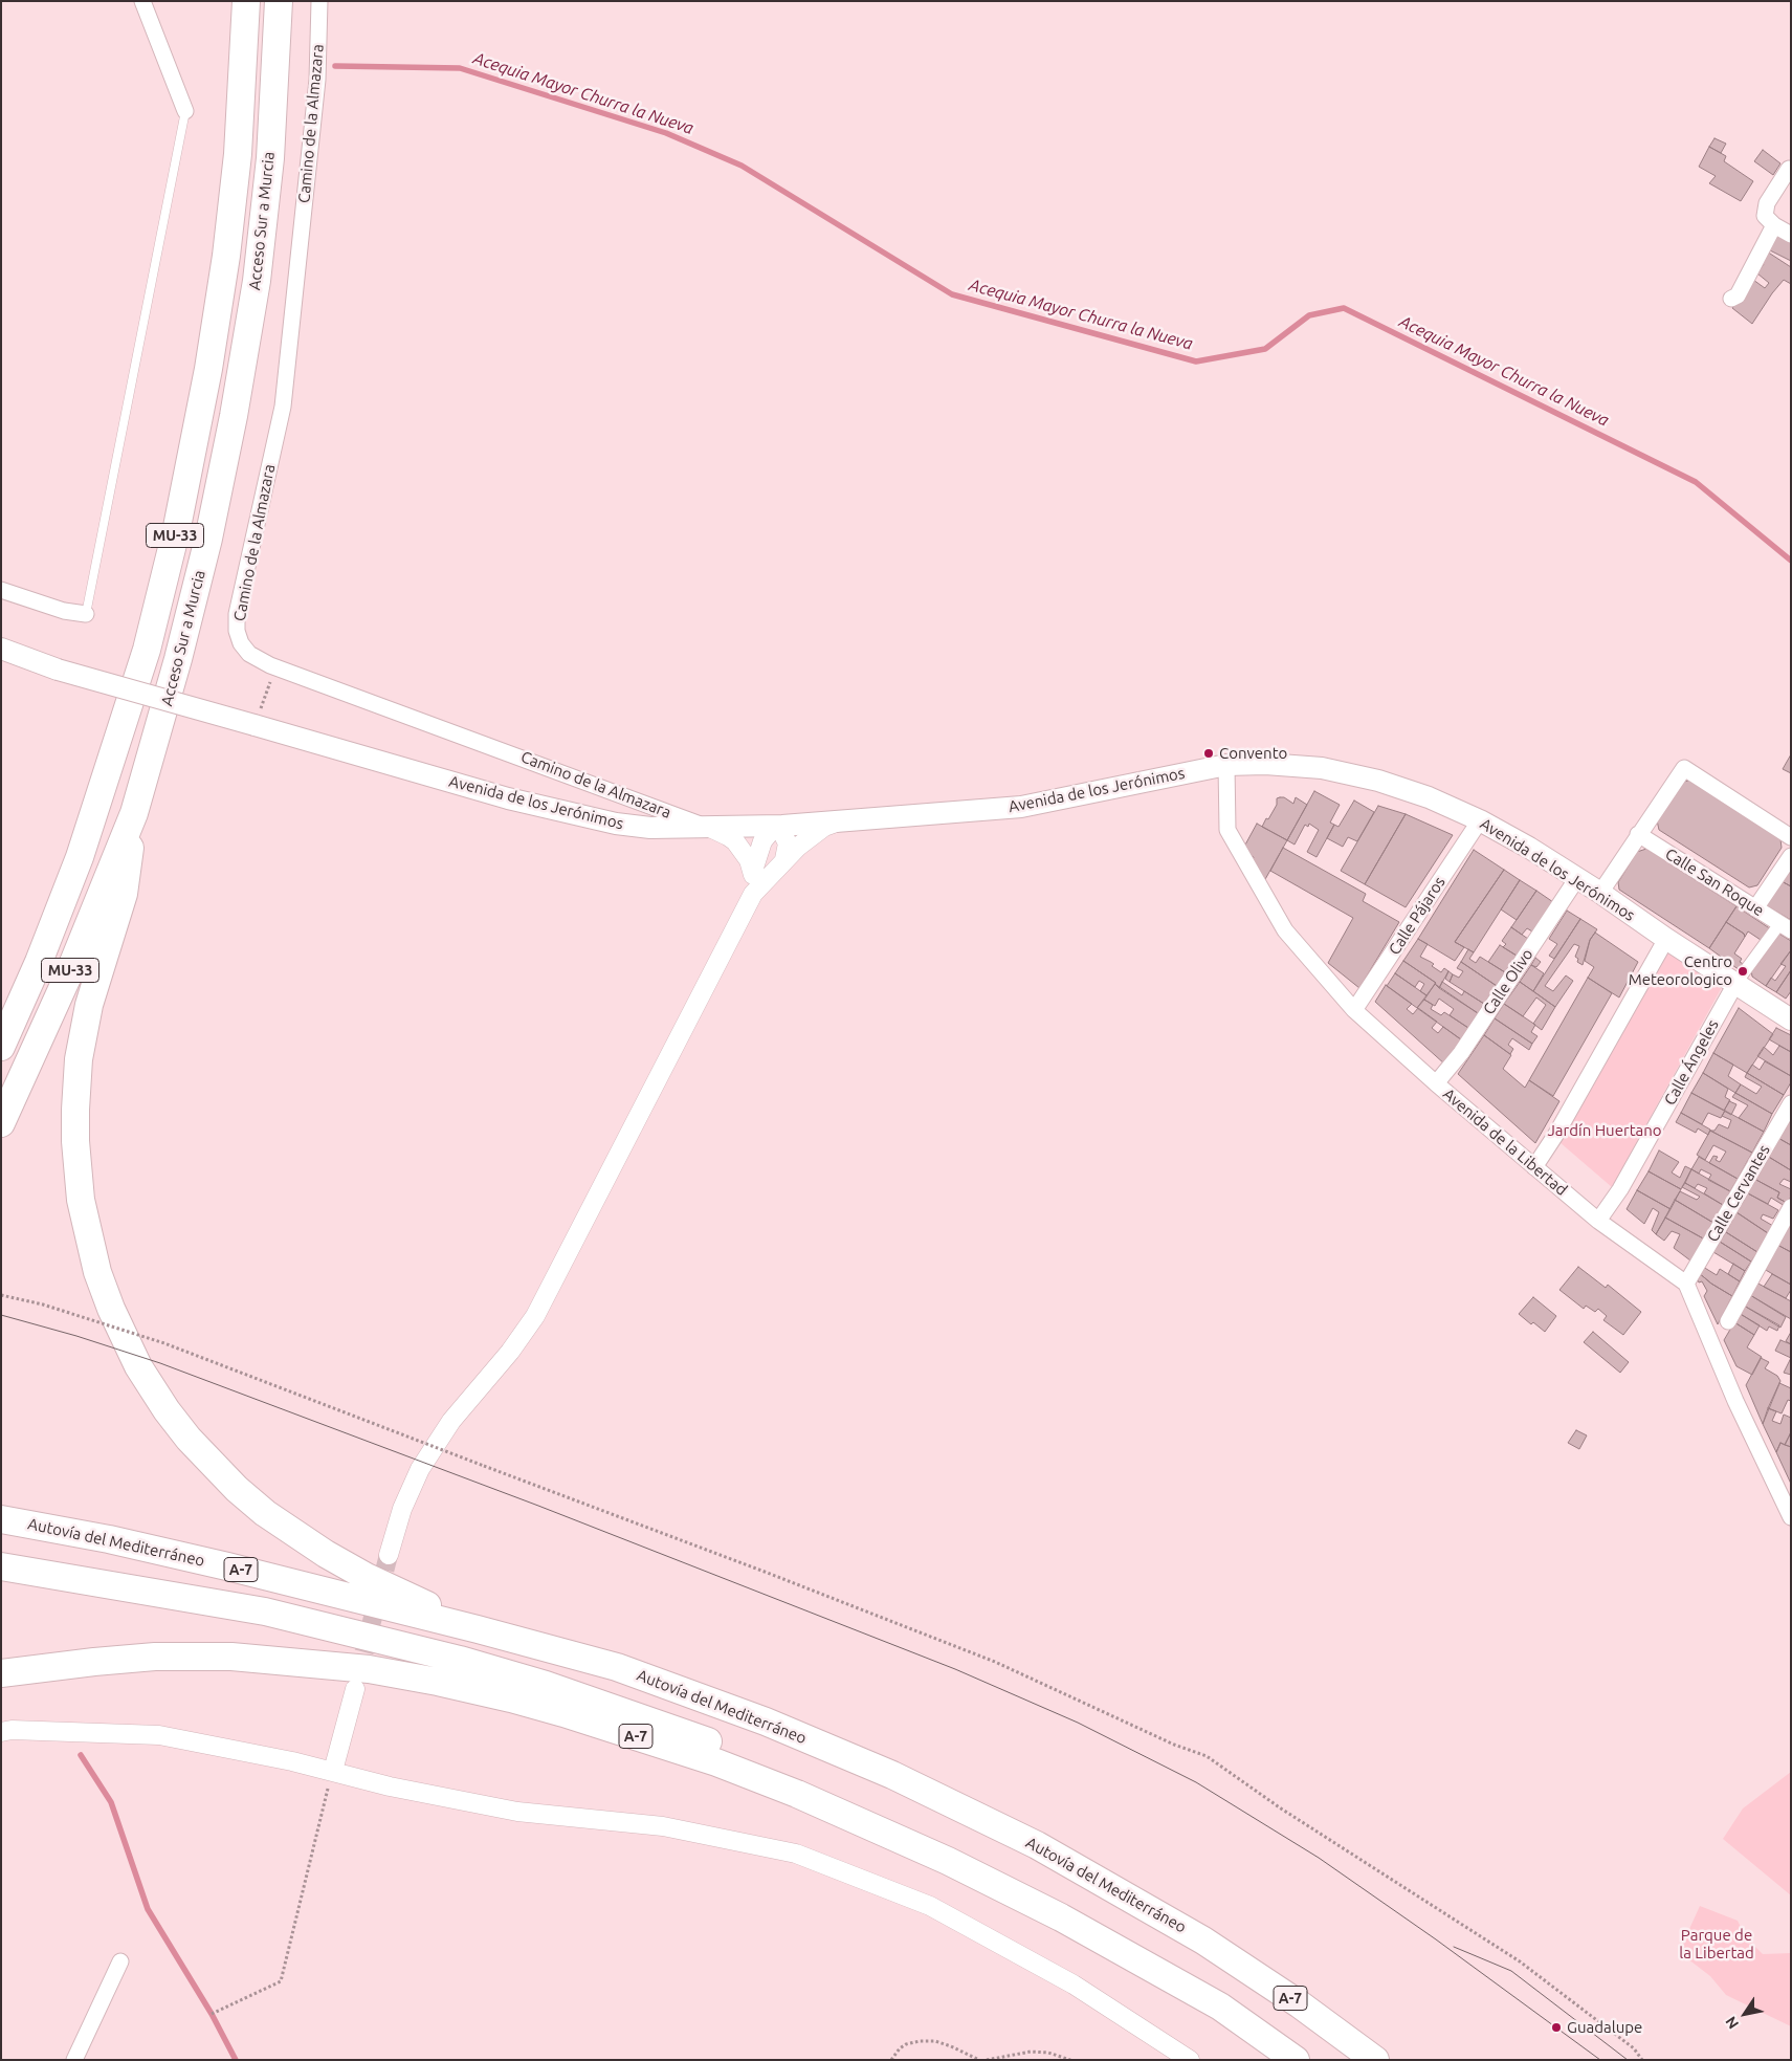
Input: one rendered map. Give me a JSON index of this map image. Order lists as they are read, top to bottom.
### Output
{
  "streets": {
    "highway": [
      "Acceso Sur a Murcia",
      "MU-33",
      "Autovía del Mediterráneo",
      "A-7"
    ],
    "main road": ["Avenida de los Jerónimos"],
    "street": [
      "Camino de la Almazara",
      "Calle San Roque",
      "Calle Pájaros",
      "Calle Olivo",
      "Calle Ángeles",
      "Avenida de la Libertad",
      "Calle Cervantes"
    ]
  },
  "crossings": [
    ["Camino de la Almazara", "Avenida de los Jerónimos"],
    ["Avenida de los Jerónimos", "Calle Pájaros"],
    ["Avenida de los Jerónimos", "Calle Olivo"],
    ["Avenida de los Jerónimos", "Calle Ángeles"],
    ["Avenida de los Jerónimos", "Avenida de la Libertad"],
    ["Calle Pájaros", "Avenida de la Libertad"],
    ["Calle Olivo", "Avenida de la Libertad"],
    ["Calle Ángeles", "Avenida de la Libertad"],
    ["Avenida de la Libertad", "Calle Cervantes"]
  ],
  "water": ["Acequia Mayor Churra la Nueva"],
  "parks": ["Jardín Huertano", "Parque de la Libertad"],
  "places": ["Convento", "Centro Meteorologico", "Guadalupe"],
  "north": "bottom left"
}
